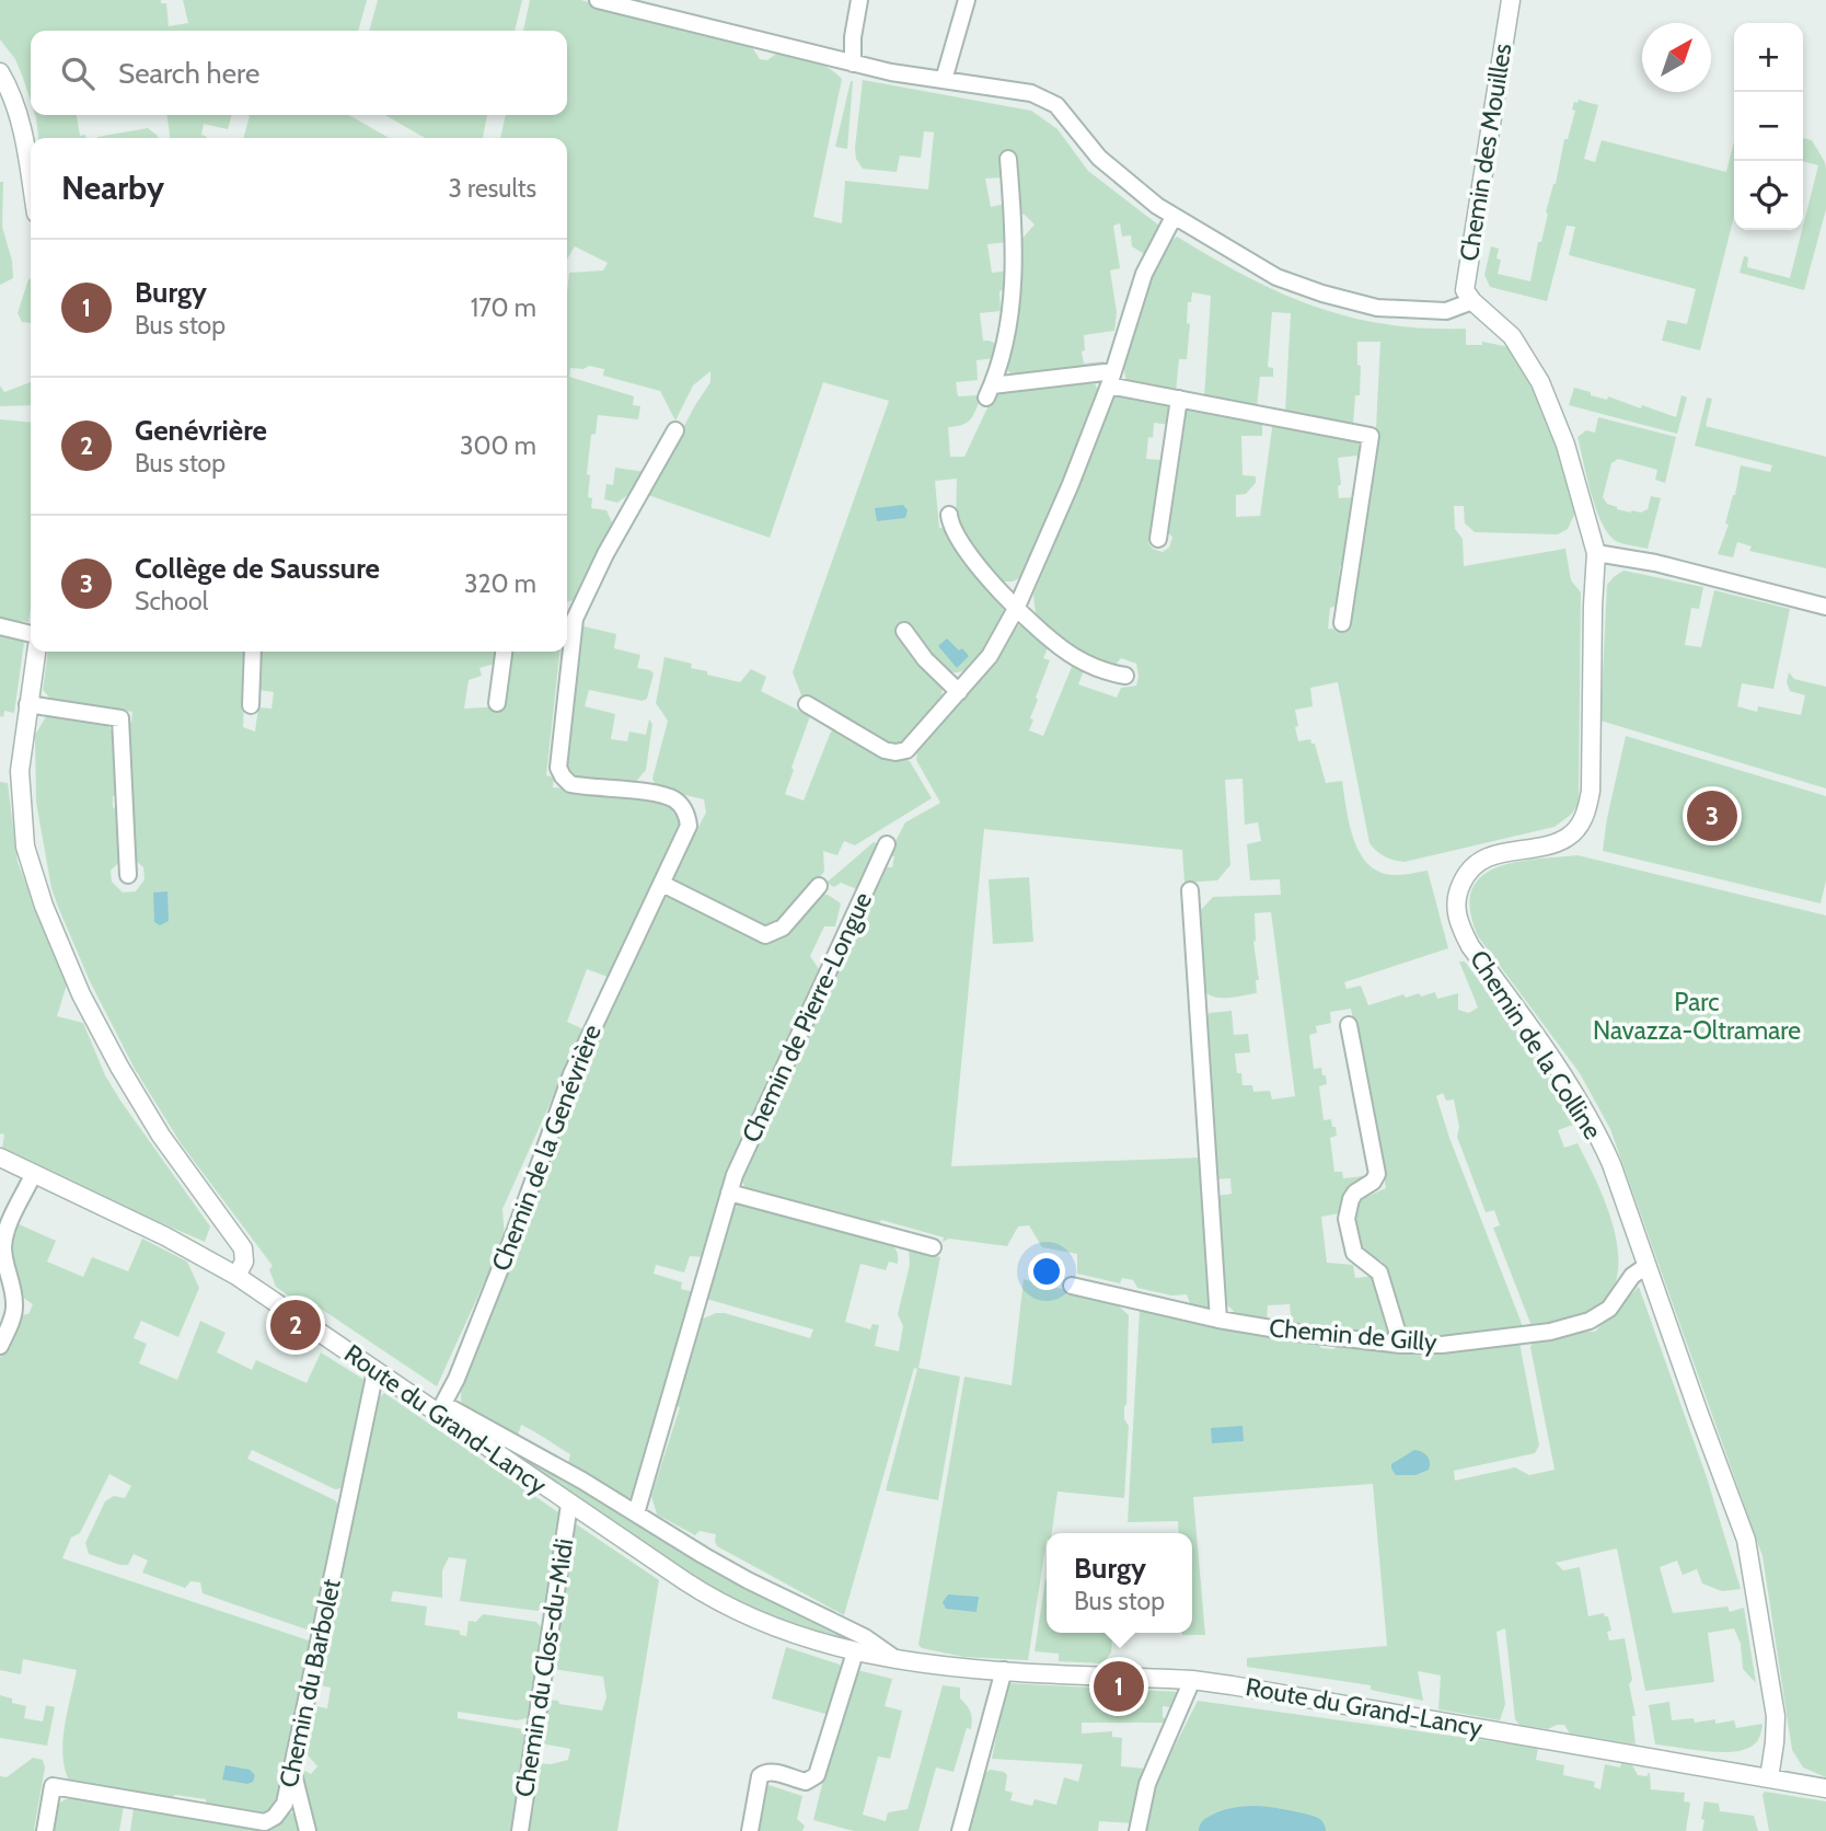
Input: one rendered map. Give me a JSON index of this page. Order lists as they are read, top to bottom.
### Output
{
  "streets": {
    "street": [
      "Chemin des Mouilles",
      "Chemin de Pierre-Longue",
      "Chemin de la Colline",
      "Chemin de la Genévrière",
      "Chemin de Gilly",
      "Route du Grand-Lancy",
      "Chemin du Clos-du-Midi",
      "Chemin du Barbolet"
    ]
  },
  "crossings": [
    ["Chemin des Mouilles", "Chemin de la Colline"],
    ["Chemin de Pierre-Longue", "Route du Grand-Lancy"],
    ["Chemin de la Colline", "Chemin de Gilly"],
    ["Chemin de la Colline", "Route du Grand-Lancy"],
    ["Chemin de la Genévrière", "Route du Grand-Lancy"],
    ["Route du Grand-Lancy", "Chemin du Clos-du-Midi"],
    ["Route du Grand-Lancy", "Chemin du Barbolet"]
  ],
  "parks": ["Parc Navazza-Oltramare"],
  "north": "top right",
  "page": {
    "map_buttons": ["+", "−"],
    "search": "Search here",
    "heading": ["Nearby", "3 results"],
    "list": [
      {
        "mark": "1",
        "name": "Burgy",
        "note": "Bus stop",
        "value": "170 m"
      },
      {
        "mark": "2",
        "name": "Genévrière",
        "note": "Bus stop",
        "value": "300 m"
      },
      {
        "mark": "3",
        "name": "Collège de Saussure",
        "note": "School",
        "value": "320 m"
      }
    ],
    "pins": ["3", "2", "1"],
    "popup": ["Burgy", "Bus stop"]
  }
}
